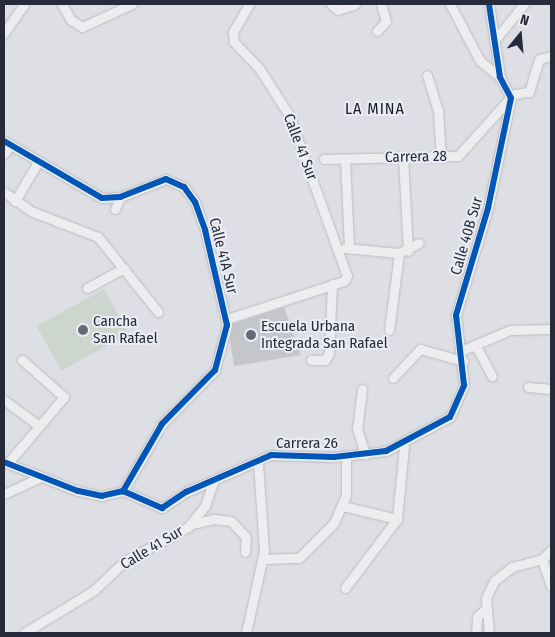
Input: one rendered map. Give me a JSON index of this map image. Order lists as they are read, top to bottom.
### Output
{
  "streets": {
    "street": [
      "Calle 41 Sur",
      "Carrera 28",
      "Calle 40B Sur",
      "Calle 41A Sur",
      "Carrera 26"
    ]
  },
  "crossings": [
    ["Calle 41 Sur", "Carrera 26"],
    ["Carrera 28", "Calle 40B Sur"],
    ["Calle 40B Sur", "Carrera 26"],
    ["Calle 41A Sur", "Carrera 26"]
  ],
  "districts": ["LA MINA"],
  "places": ["Cancha San Rafael", "Escuela Urbana Integrada San Rafael"],
  "north": "top"
}
